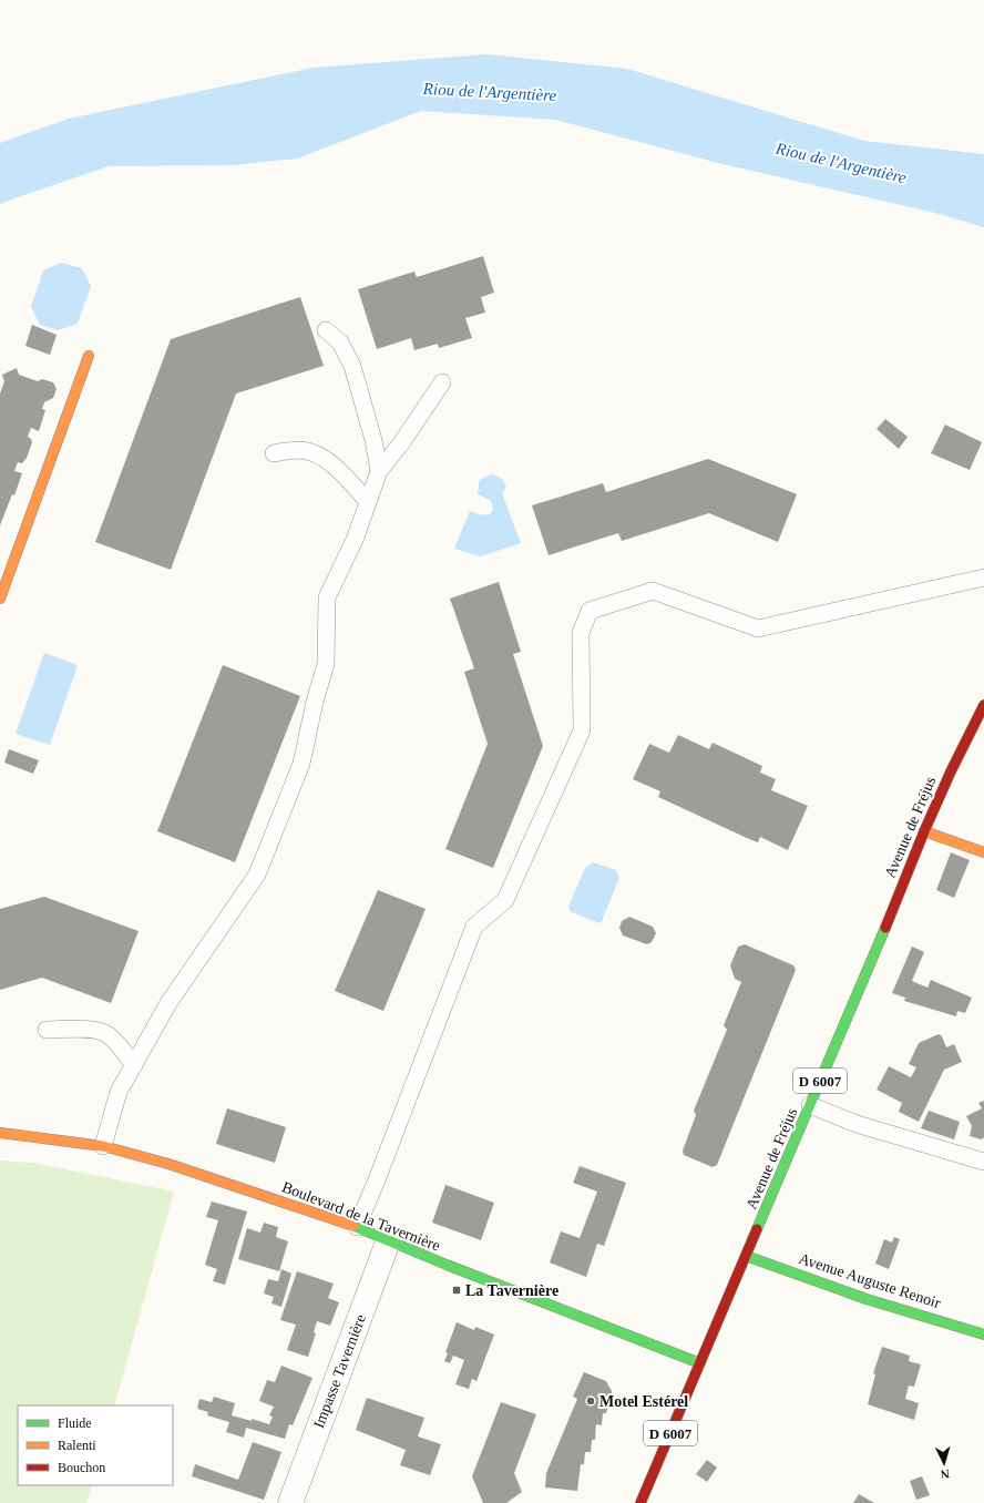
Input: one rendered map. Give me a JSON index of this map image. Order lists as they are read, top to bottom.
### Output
{
  "streets": {
    "street": [
      "Avenue de Fréjus",
      "D 6007",
      "Boulevard de la Tavernière",
      "Avenue Auguste Renoir",
      "Impasse Tavernière"
    ]
  },
  "crossings": [
    ["Avenue de Fréjus", "Boulevard de la Tavernière"],
    ["Avenue de Fréjus", "Avenue Auguste Renoir"],
    ["Boulevard de la Tavernière", "Impasse Tavernière"]
  ],
  "water": ["Riou de l'Argentière"],
  "places": {
    "transit": ["La Tavernière"],
    "other": ["Motel Estérel"]
  },
  "legend": ["Fluide", "Ralenti", "Bouchon"],
  "north": "bottom"
}
